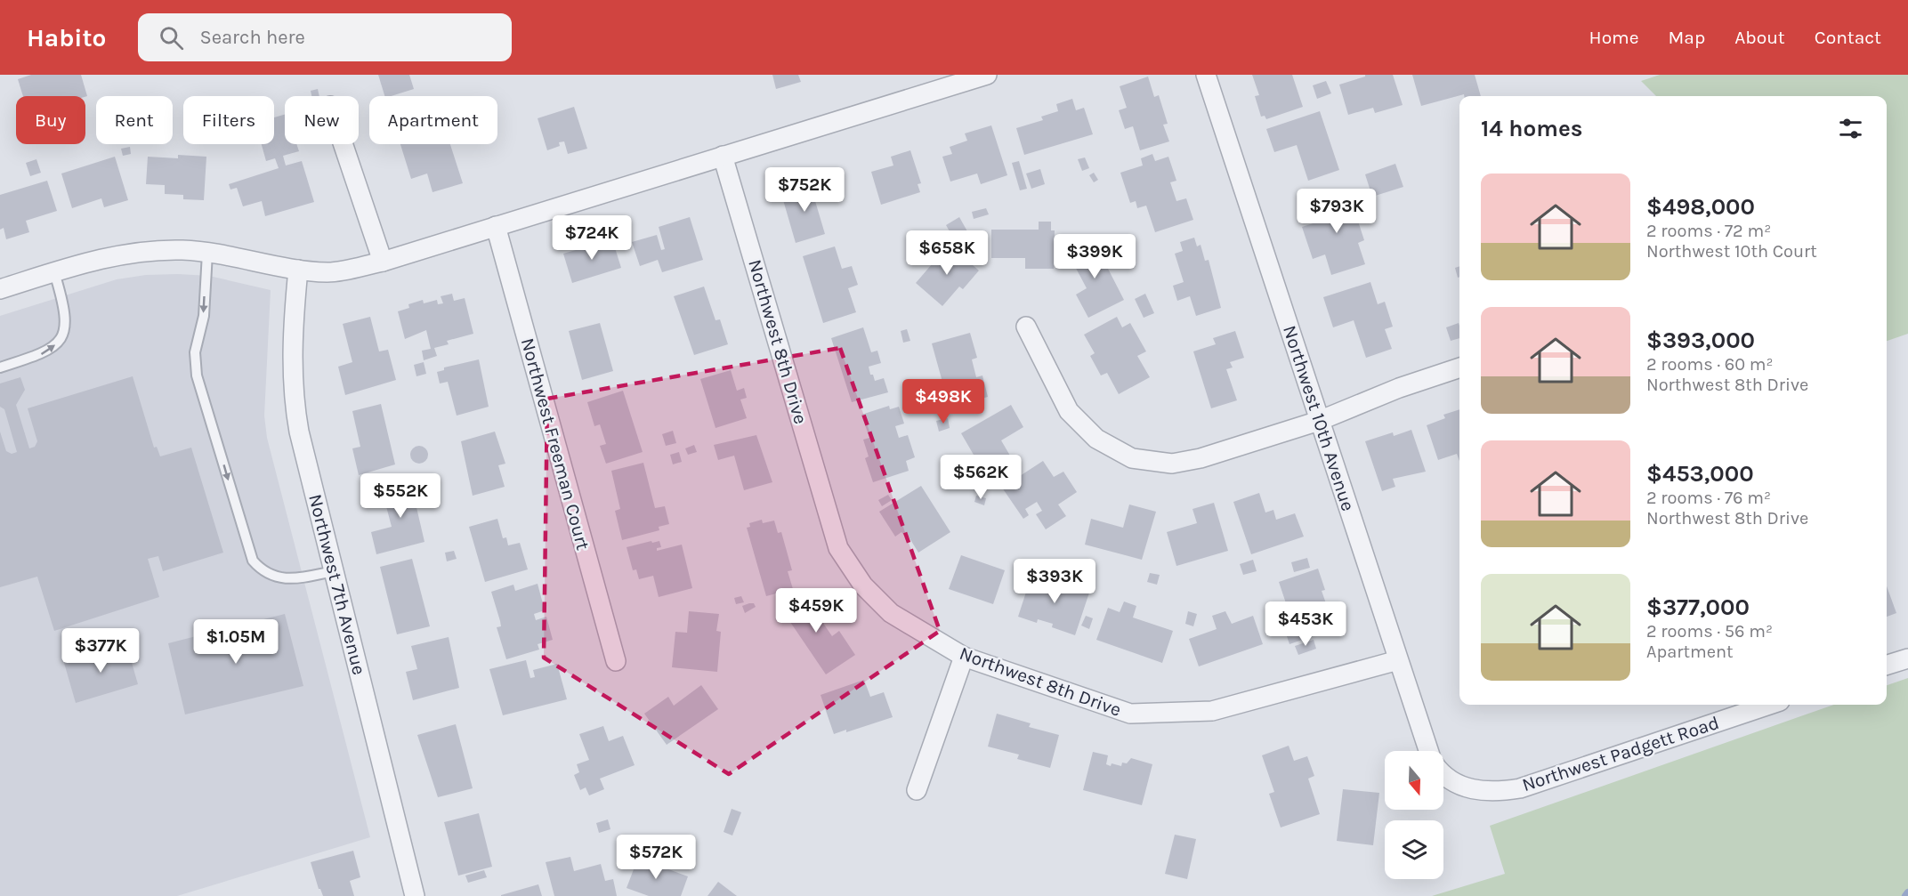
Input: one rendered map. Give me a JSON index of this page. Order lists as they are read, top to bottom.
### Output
{
  "streets": {
    "street": [
      "Northwest 8th Drive",
      "Northwest 10th Avenue",
      "Northwest Freeman Court",
      "Northwest 7th Avenue",
      "Northwest Padgett Road"
    ]
  },
  "crossings": [
    ["Northwest 8th Drive", "Northwest 10th Avenue"],
    ["Northwest 10th Avenue", "Northwest Padgett Road"]
  ],
  "north": "bottom",
  "page": {
    "header": "Habito",
    "search": "Search here",
    "nav": [
      "Home",
      "Map",
      "About",
      "Contact"
    ],
    "chip": [
      "Buy",
      "Rent",
      "Filters",
      "New",
      "Apartment"
    ],
    "heading": "14 homes",
    "list": [
      {
        "name": "$498,000",
        "note": "2 rooms · 72 m² · Northwest 10th Court"
      },
      {
        "name": "$393,000",
        "note": "2 rooms · 60 m² · Northwest 8th Drive"
      },
      {
        "name": "$453,000",
        "note": "2 rooms · 76 m² · Northwest 8th Drive"
      },
      {
        "name": "$377,000",
        "note": "2 rooms · 56 m² · Apartment"
      }
    ],
    "price": [
      "$752K",
      "$793K",
      "$724K",
      "$658K",
      "$399K",
      "$498K",
      "$562K",
      "$552K",
      "$393K",
      "$459K",
      "$453K",
      "$1.05M",
      "$377K",
      "$572K"
    ]
  }
}
